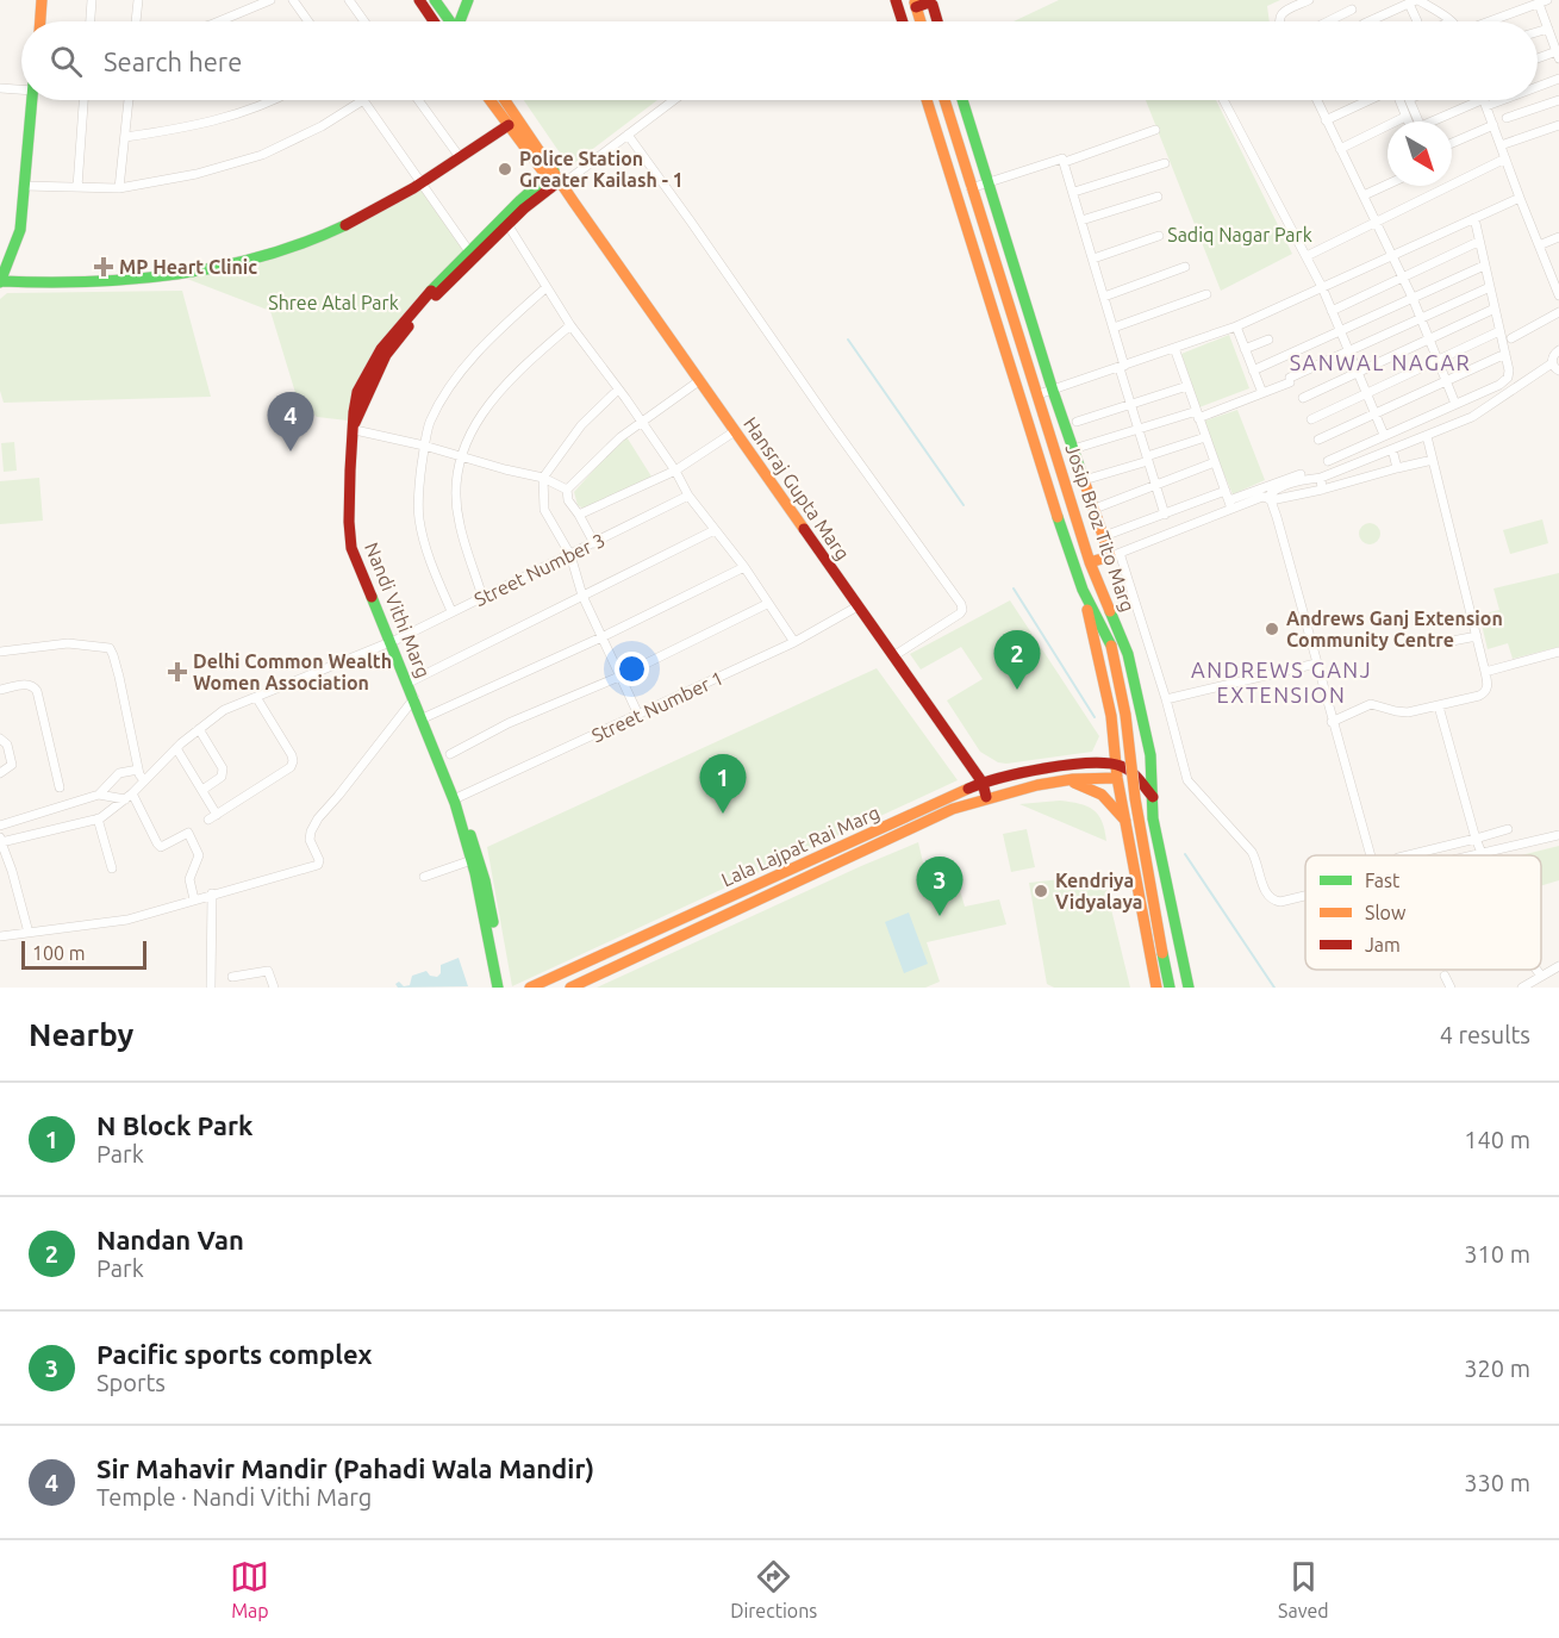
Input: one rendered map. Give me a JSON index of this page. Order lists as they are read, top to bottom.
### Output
{
  "streets": {
    "main road": [
      "Hansraj Gupta Marg",
      "Josip Broz Tito Marg",
      "Nandi Vithi Marg",
      "Lala Lajpat Rai Marg"
    ],
    "street": ["Street Number 3", "Street Number 1"]
  },
  "crossings": [
    ["Hansraj Gupta Marg", "Nandi Vithi Marg"],
    ["Hansraj Gupta Marg", "Street Number 1"],
    ["Hansraj Gupta Marg", "Lala Lajpat Rai Marg"],
    ["Street Number 3", "Nandi Vithi Marg"],
    ["Nandi Vithi Marg", "Street Number 1"]
  ],
  "districts": ["SANWAL NAGAR", "ANDREWS GANJ EXTENSION"],
  "parks": ["Sadiq Nagar Park", "Shree Atal Park"],
  "places": {
    "other": ["Police Station Greater Kailash - 1", "Andrews Ganj Extension Community Centre", "Kendriya Vidyalaya"],
    "health": ["MP Heart Clinic", "Delhi Common Wealth Women Association"]
  },
  "legend": ["Fast", "Slow", "Jam"],
  "scale_bar": "100 m",
  "north": "bottom right",
  "page": {
    "search": "Search here",
    "pins": [
      "4",
      "2",
      "1",
      "3"
    ],
    "scale": "100 m",
    "heading": ["Nearby", "4 results"],
    "list": [
      {
        "mark": "1",
        "name": "N Block Park",
        "note": "Park",
        "value": "140 m"
      },
      {
        "mark": "2",
        "name": "Nandan Van",
        "note": "Park",
        "value": "310 m"
      },
      {
        "mark": "3",
        "name": "Pacific sports complex",
        "note": "Sports",
        "value": "320 m"
      },
      {
        "mark": "4",
        "name": "Sir Mahavir Mandir (Pahadi Wala Mandir)",
        "note": "Temple · Nandi Vithi Marg",
        "value": "330 m"
      }
    ],
    "nav": ["Map", "Directions", "Saved"]
  }
}
